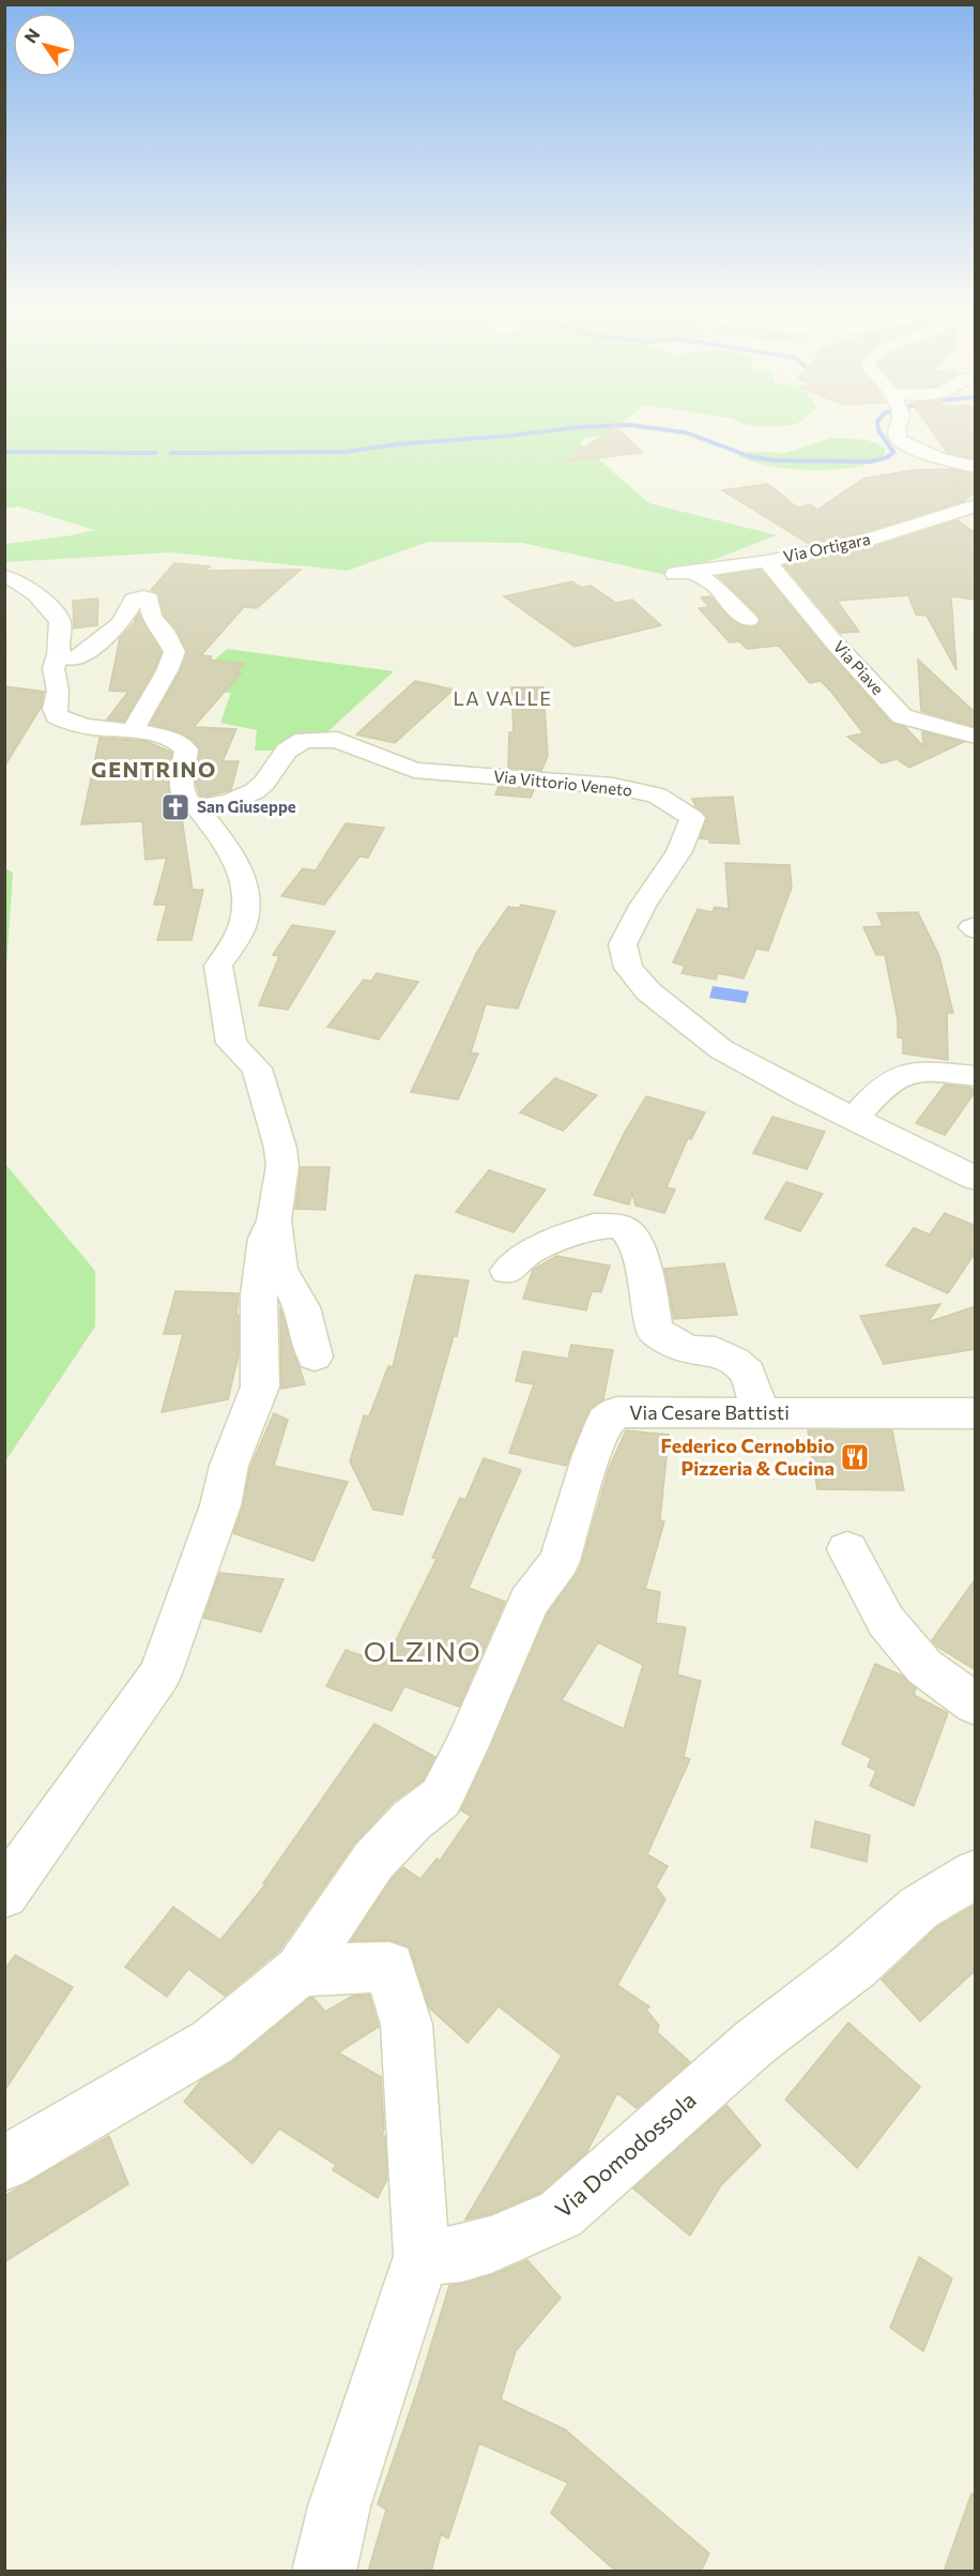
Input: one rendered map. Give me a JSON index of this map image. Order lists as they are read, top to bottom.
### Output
{
  "streets": {
    "street": [
      "Via Ortigara",
      "Via Piave",
      "Via Vittorio Veneto",
      "Via Cesare Battisti",
      "Via Domodossola"
    ]
  },
  "crossings": [
    ["Via Ortigara", "Via Piave"]
  ],
  "districts": ["LA VALLE", "GENTRINO", "OLZINO"],
  "places": {
    "church": ["San Giuseppe"],
    "restaurant": ["Federico Cernobbio Pizzeria & Cucina"]
  },
  "north": "top left"
}
